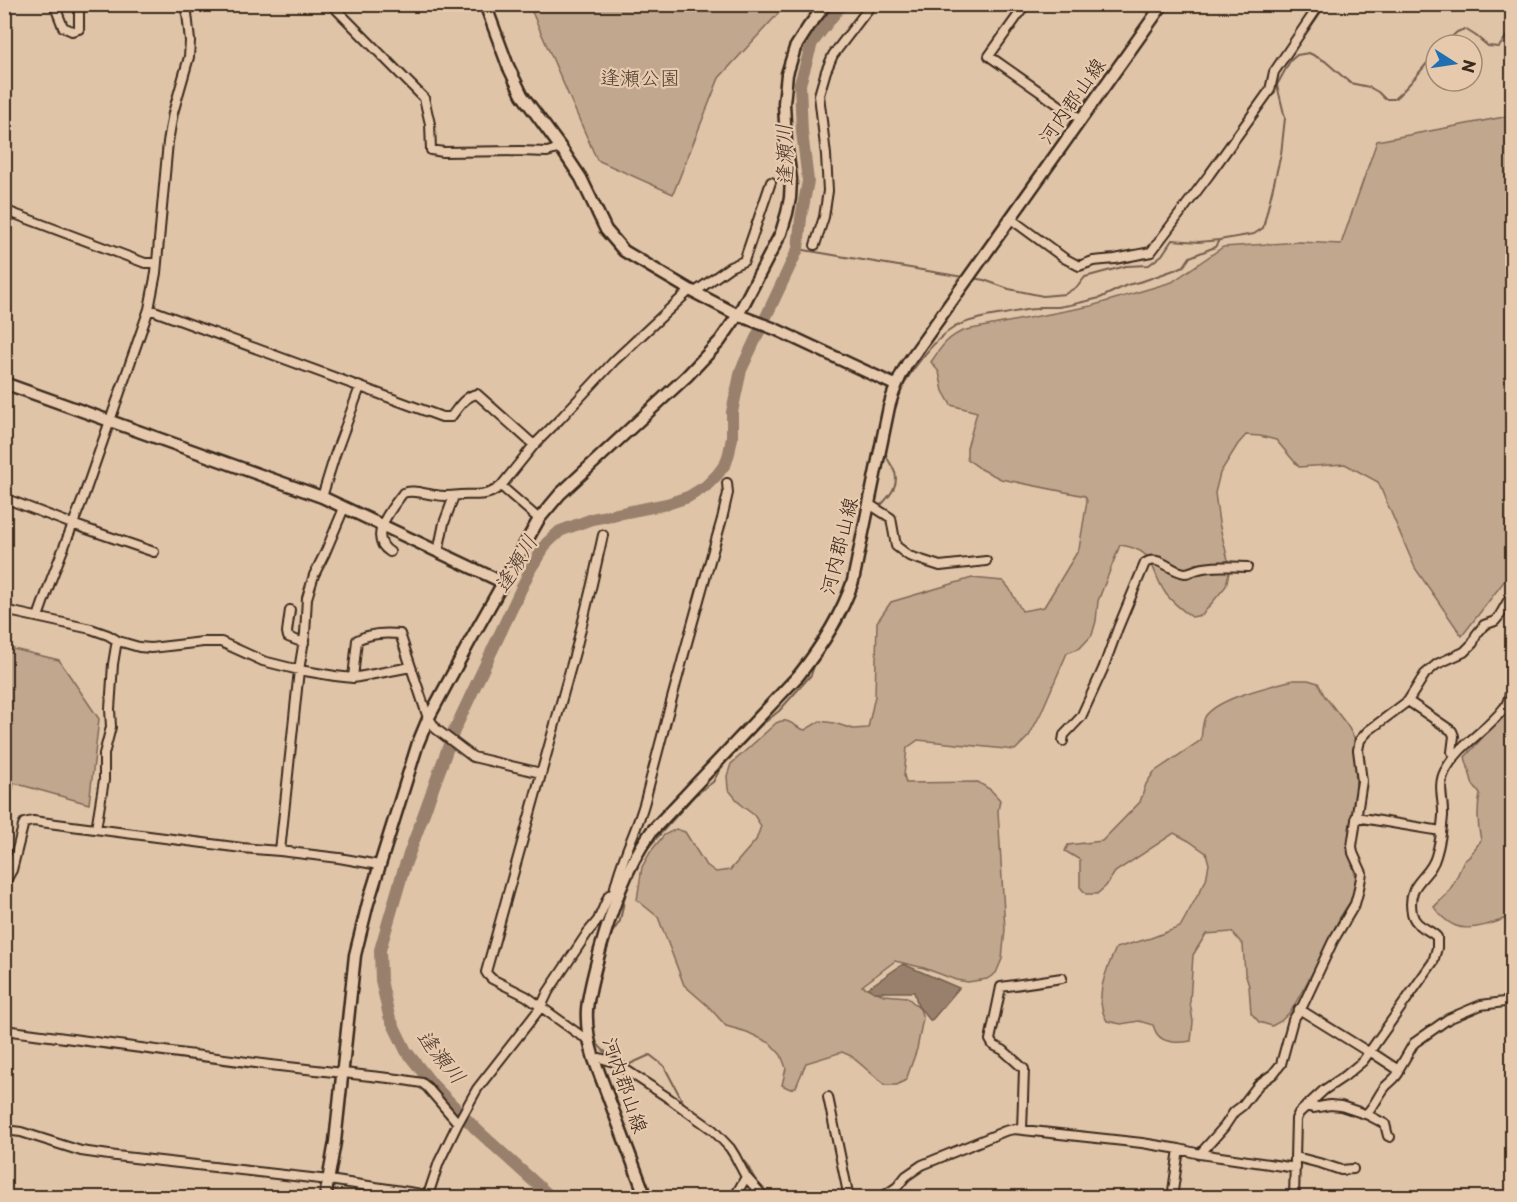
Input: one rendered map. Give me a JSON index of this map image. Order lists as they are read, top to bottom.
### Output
{
  "streets": {
    "street": ["河内郡山線"]
  },
  "water": ["逢瀬川"],
  "parks": ["逢瀬公園"],
  "north": "right"
}
